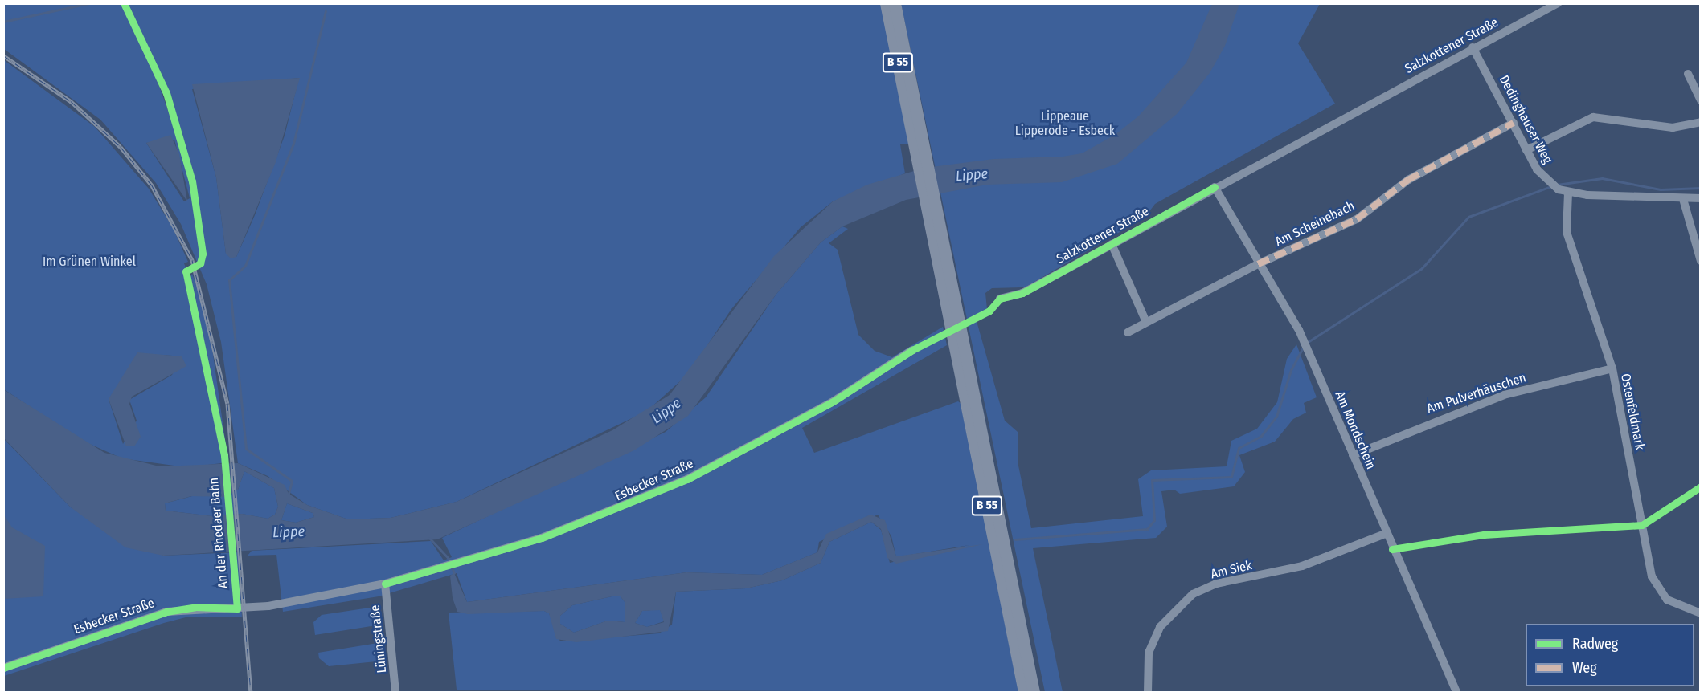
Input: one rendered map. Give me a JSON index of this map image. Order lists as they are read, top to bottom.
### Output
{
  "streets": {
    "highway": ["B 55"],
    "street": [
      "Salzkottener Straße",
      "Dedinghauser Weg",
      "Am Scheinebach",
      "Am Pulverhäuschen",
      "Ostenfeldmark",
      "Am Mondschein",
      "Esbecker Straße",
      "Am Siek",
      "Lüningstraße"
    ],
    "cycle path": ["An der Rhedaer Bahn"]
  },
  "crossings": [
    ["Salzkottener Straße", "Dedinghauser Weg"],
    ["Salzkottener Straße", "Am Mondschein"],
    ["Dedinghauser Weg", "Am Scheinebach"],
    ["Dedinghauser Weg", "Ostenfeldmark"],
    ["Am Scheinebach", "Am Mondschein"],
    ["Am Pulverhäuschen", "Ostenfeldmark"],
    ["Am Pulverhäuschen", "Am Mondschein"],
    ["Am Mondschein", "Am Siek"],
    ["Esbecker Straße", "Lüningstraße"]
  ],
  "water": ["Lippe"],
  "parks": ["Lippeaue Lipperode - Esbeck", "Im Grünen Winkel"],
  "legend": ["Radweg", "Weg"]
}
